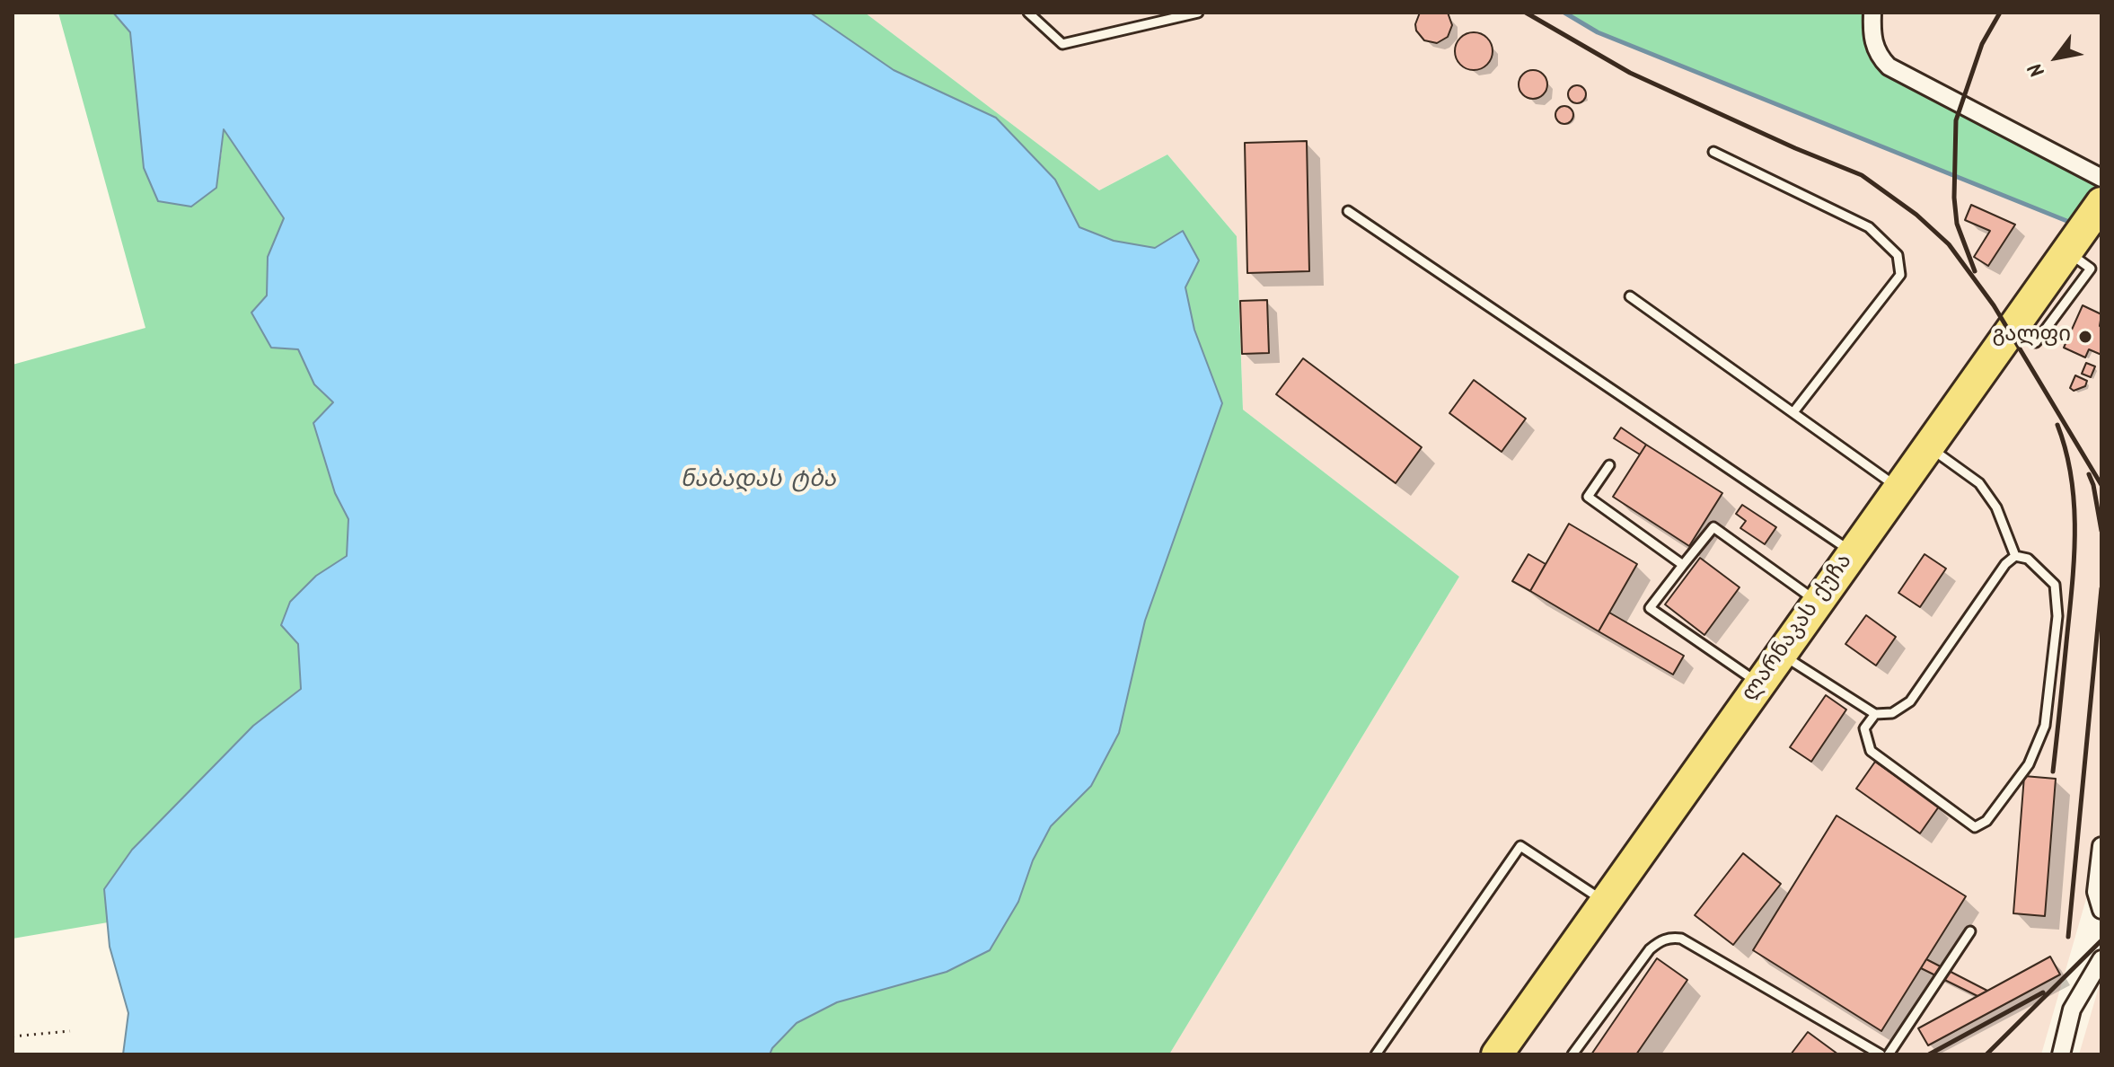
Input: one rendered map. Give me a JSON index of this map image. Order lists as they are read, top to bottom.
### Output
{
  "streets": {
    "highway": ["ლარნაკას ქუჩა"]
  },
  "water": ["ნაბადას ტბა"],
  "places": ["გალფი"],
  "north": "bottom left"
}
